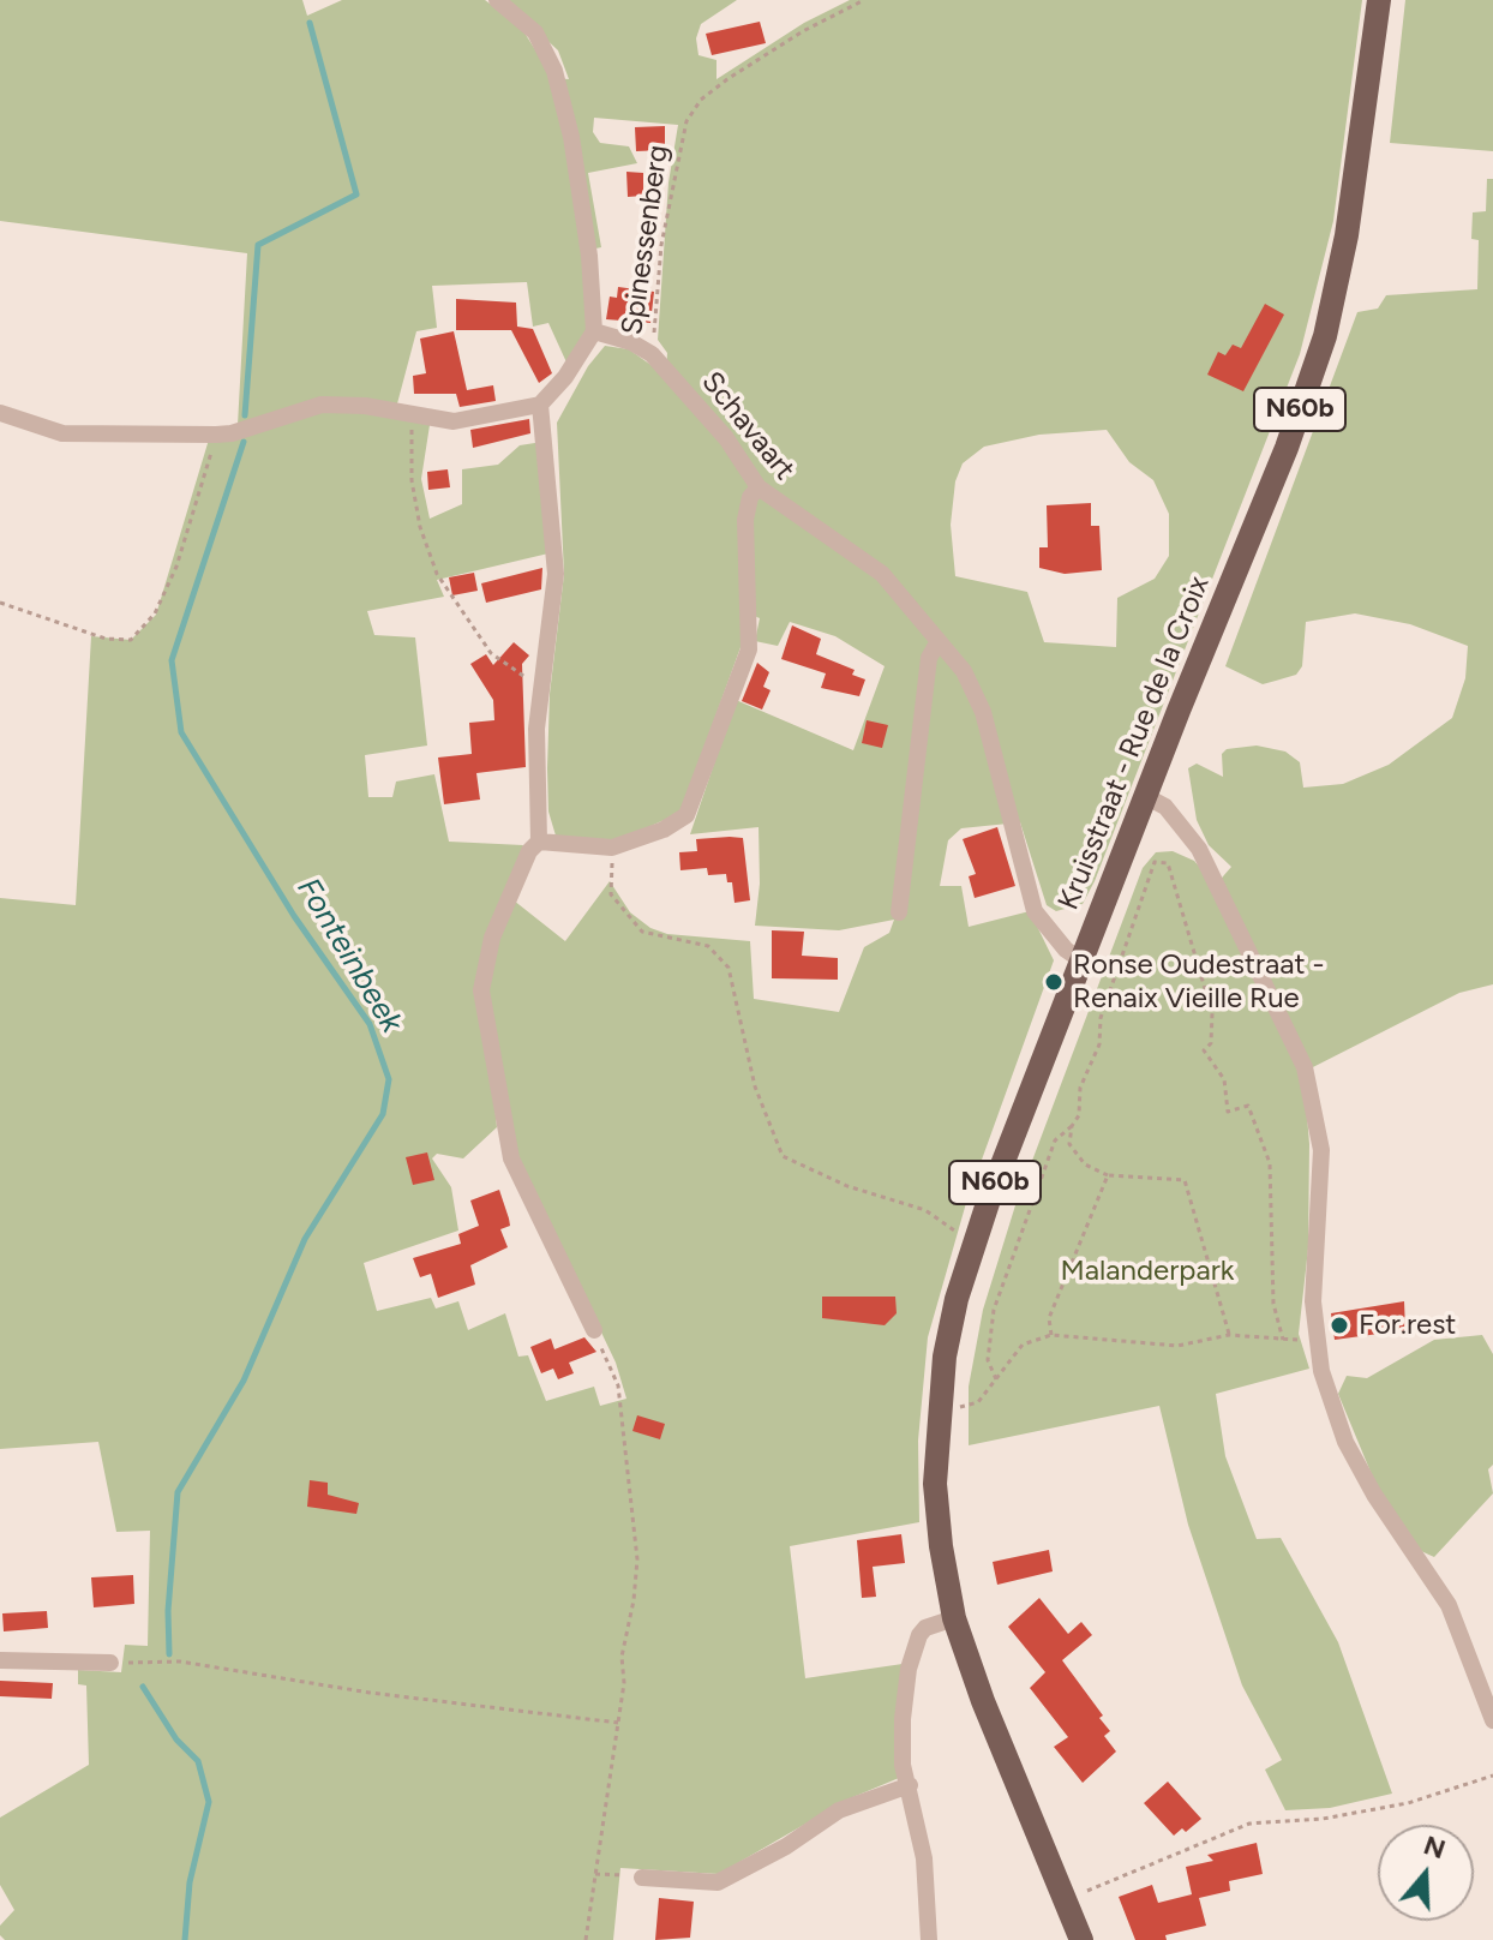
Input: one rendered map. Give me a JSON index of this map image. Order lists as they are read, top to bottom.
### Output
{
  "streets": {
    "main road": ["N60b", "Kruisstraat - Rue de la Croix"],
    "street": ["Schavaart"],
    "path": ["Spinessenberg"]
  },
  "crossings": [
    ["Spinessenberg", "Schavaart"],
    ["Schavaart", "Kruisstraat - Rue de la Croix"]
  ],
  "water": ["Fonteinbeek"],
  "parks": ["Malanderpark"],
  "places": ["Ronse Oudestraat - Renaix Vieille Rue", "For.rest"],
  "north": "top"
}
